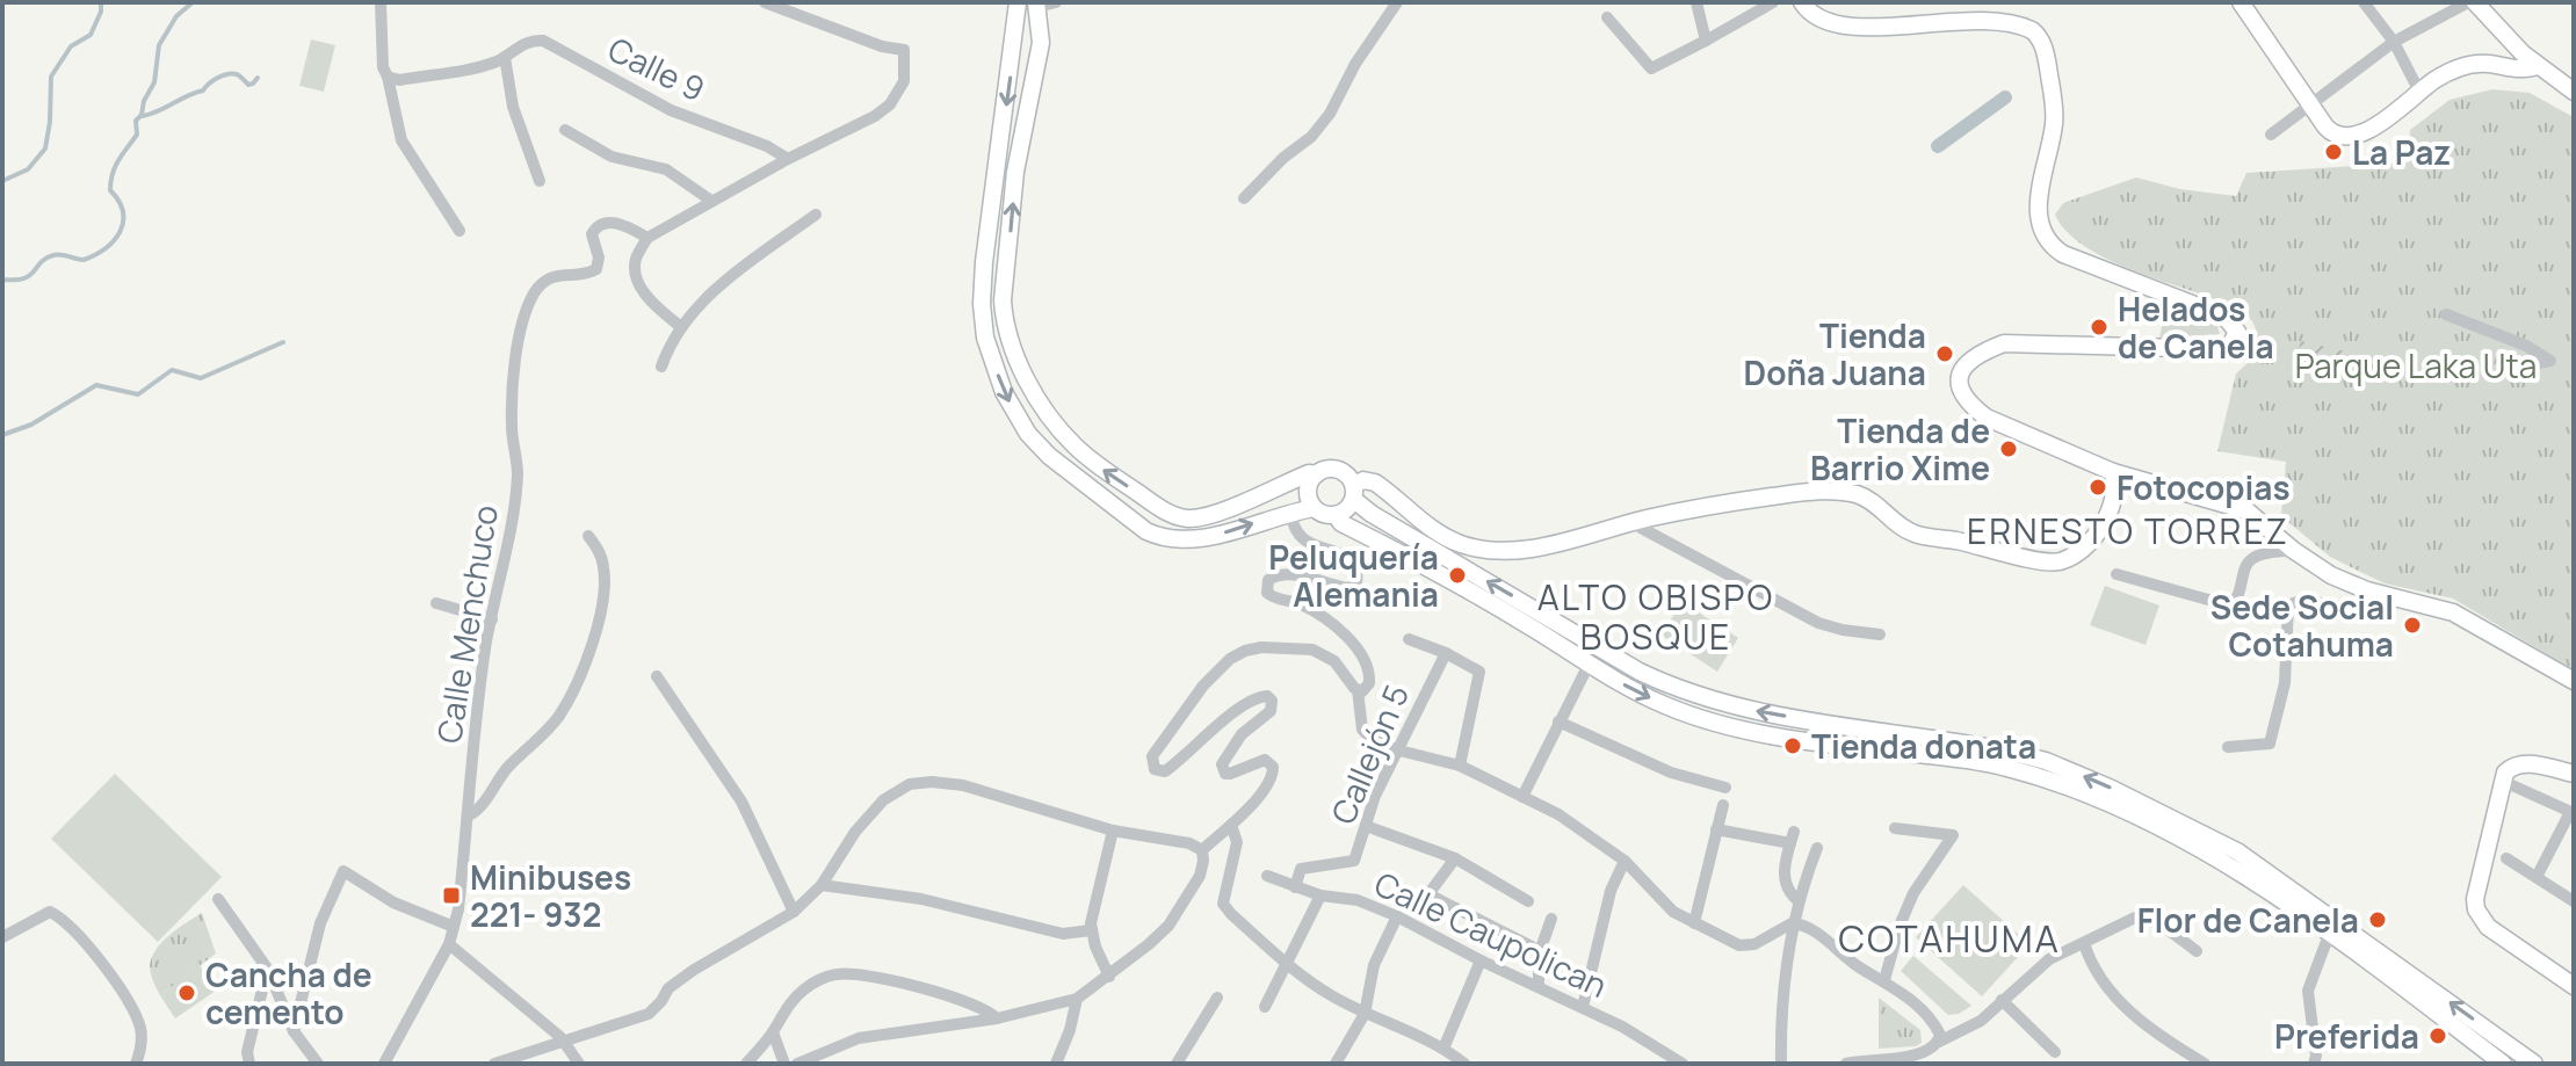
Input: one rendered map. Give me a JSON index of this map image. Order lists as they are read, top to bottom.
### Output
{
  "streets": {
    "street": [
      "Calle 9",
      "Calle Menchuco",
      "Callejón 5",
      "Calle Caupolican"
    ]
  },
  "crossings": [
    ["Callejón 5", "Calle Caupolican"]
  ],
  "districts": ["ERNESTO TORREZ", "ALTO OBISPO BOSQUE", "COTAHUMA"],
  "parks": ["Parque Laka Uta"],
  "places": {
    "other": [
      "La Paz",
      "Helados de Canela",
      "Tienda Doña Juana",
      "Tienda de Barrio Xime",
      "Fotocopias",
      "Peluquería Alemania",
      "Sede Social Cotahuma",
      "Tienda donata",
      "Flor de Canela",
      "Cancha de cemento",
      "Preferida"
    ],
    "transit": ["Minibuses 221- 932"]
  }
}
